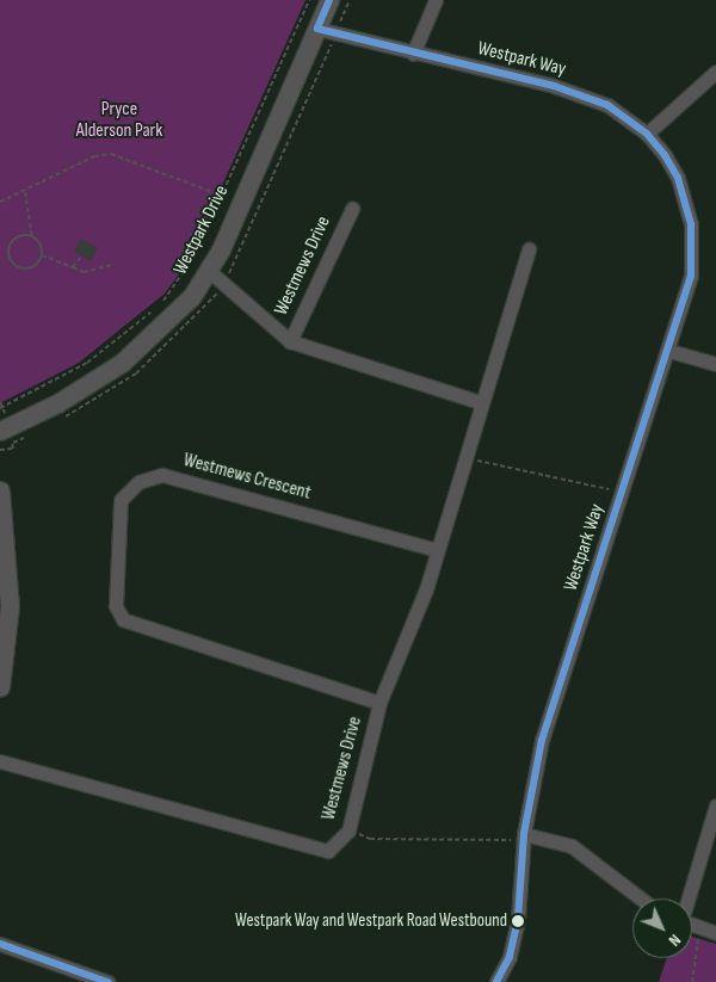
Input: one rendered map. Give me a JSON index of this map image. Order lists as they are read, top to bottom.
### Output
{
  "streets": {
    "street": [
      "Westpark Way",
      "Westpark Drive",
      "Westmews Drive",
      "Westmews Crescent"
    ]
  },
  "crossings": [
    ["Westpark Way", "Westpark Drive"],
    ["Westpark Drive", "Westmews Drive"],
    ["Westmews Drive", "Westmews Crescent"]
  ],
  "parks": ["Pryce Alderson Park"],
  "places": ["Westpark Way and Westpark Road Westbound"],
  "north": "bottom right"
}
